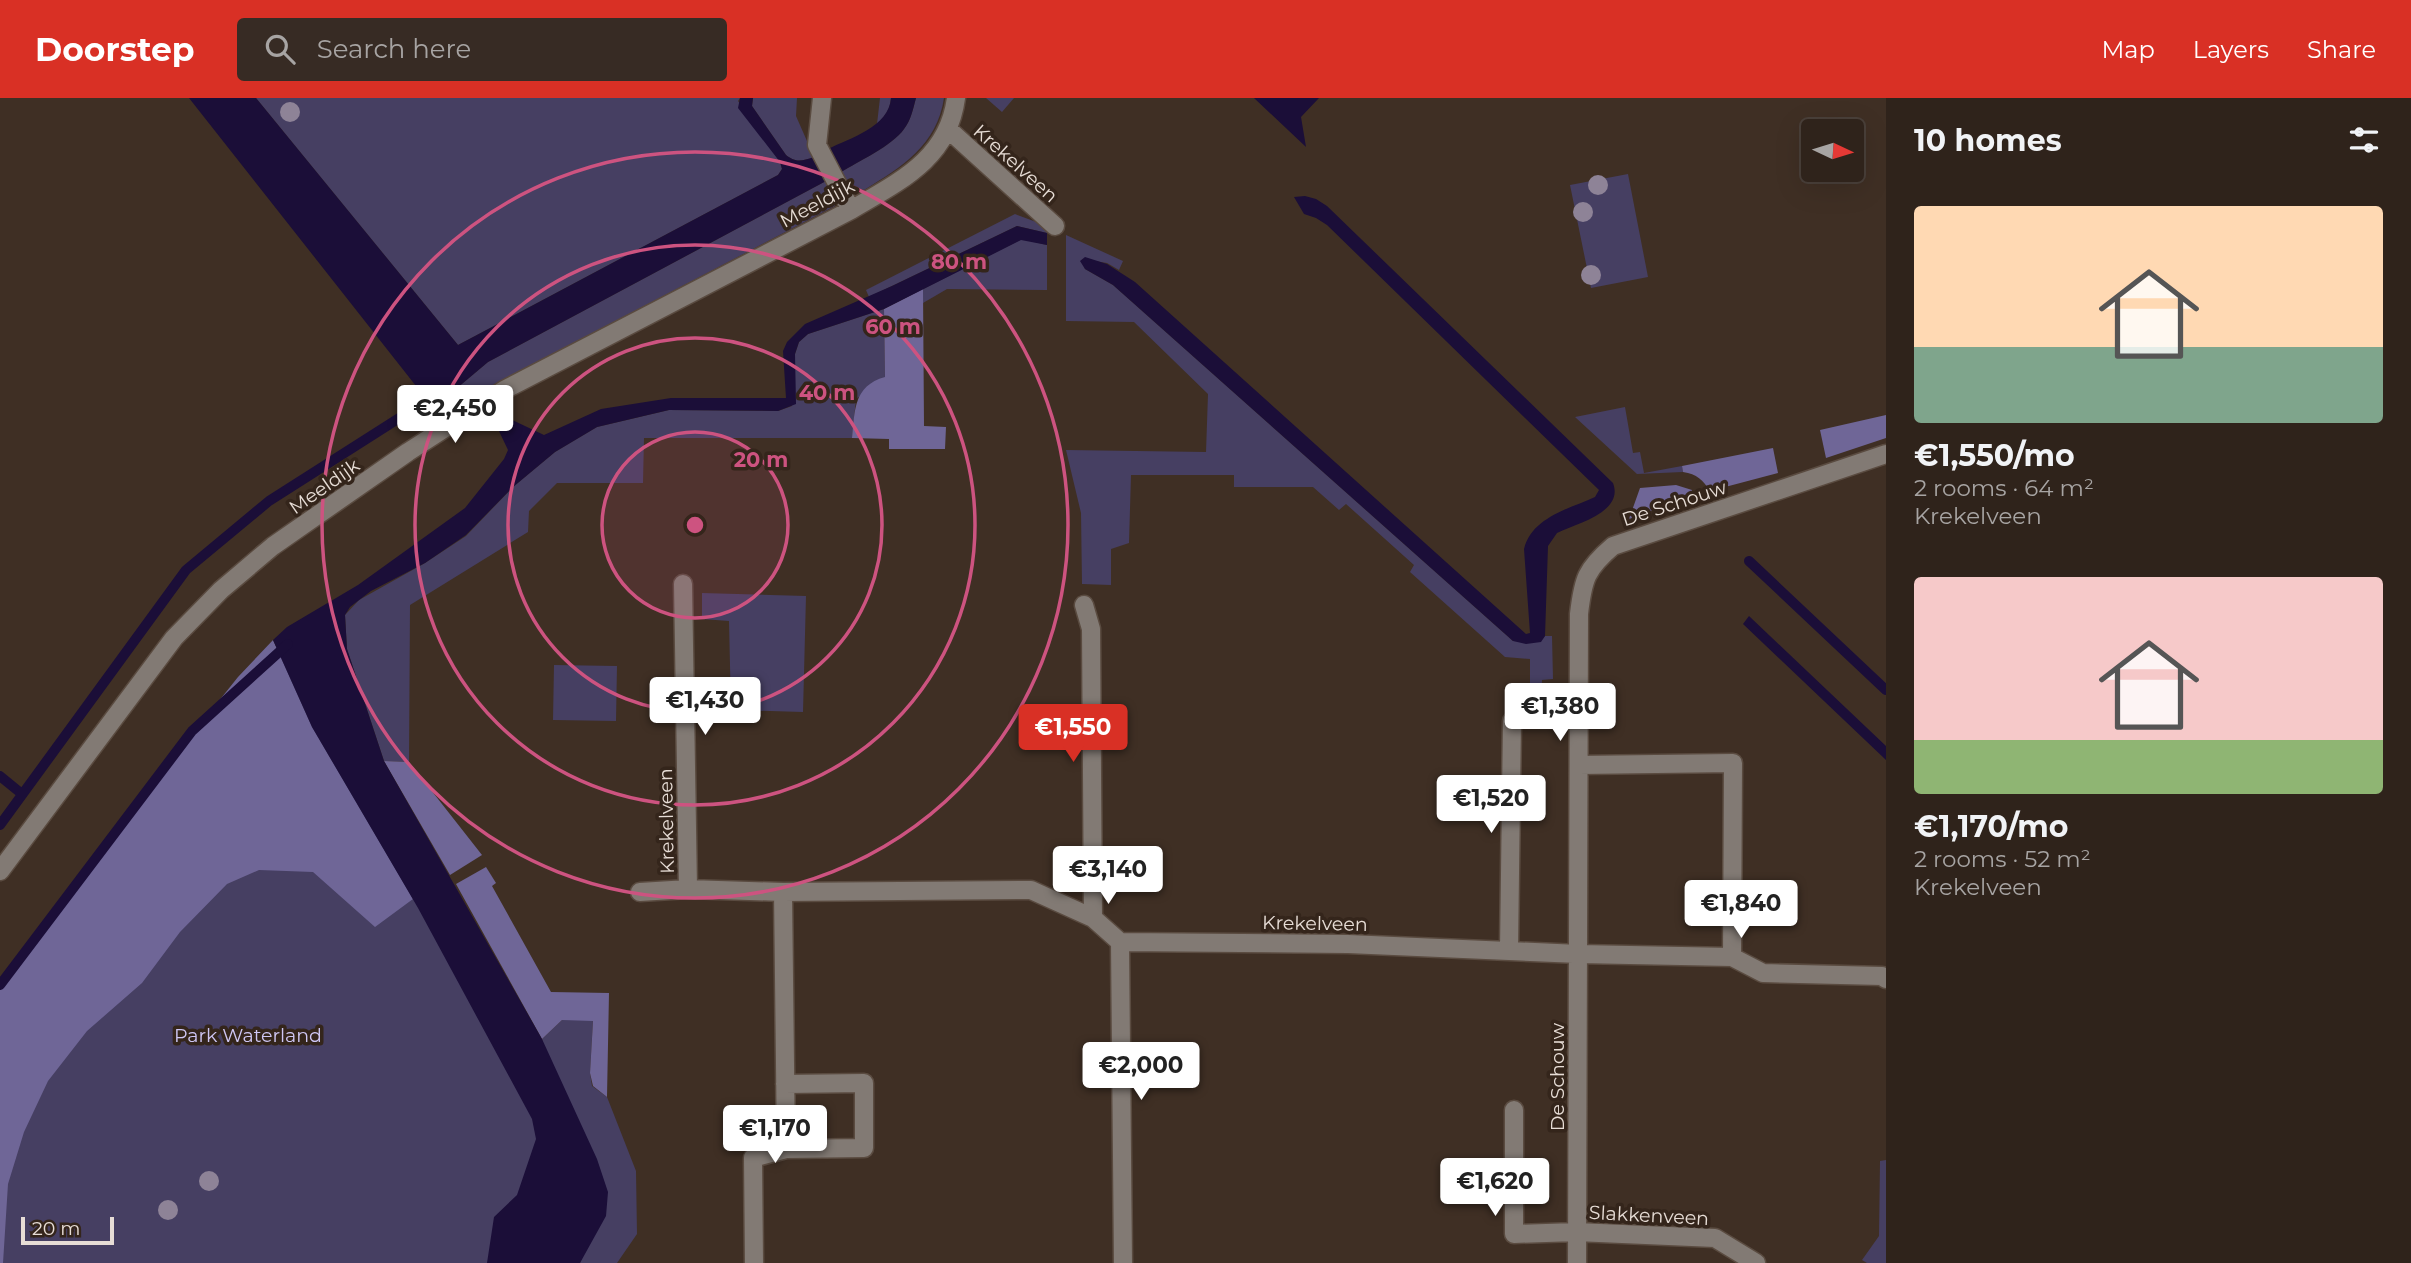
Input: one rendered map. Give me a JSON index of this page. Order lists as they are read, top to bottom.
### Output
{
  "streets": {
    "street": [
      "Krekelveen",
      "Meeldijk",
      "De Schouw",
      "Slakkenveen"
    ]
  },
  "crossings": [
    ["Krekelveen", "Meeldijk"],
    ["Krekelveen", "De Schouw"],
    ["De Schouw", "Slakkenveen"]
  ],
  "parks": ["Park Waterland"],
  "scale_bar": "20 m",
  "north": "right",
  "page": {
    "header": "Doorstep",
    "search": "Search here",
    "nav": ["Map", "Layers", "Share"],
    "heading": "10 homes",
    "list": [
      {
        "name": "€1,550/mo",
        "note": "2 rooms · 64 m² · Krekelveen"
      },
      {
        "name": "€1,170/mo",
        "note": "2 rooms · 52 m² · Krekelveen"
      }
    ],
    "price": [
      "€2,450",
      "€1,430",
      "€1,380",
      "€1,550",
      "€1,520",
      "€3,140",
      "€1,840",
      "€2,000",
      "€1,170",
      "€1,620"
    ],
    "scale": "20 m"
  },
  "rings": [
    "80 m",
    "60 m",
    "40 m",
    "20 m"
  ]
}
